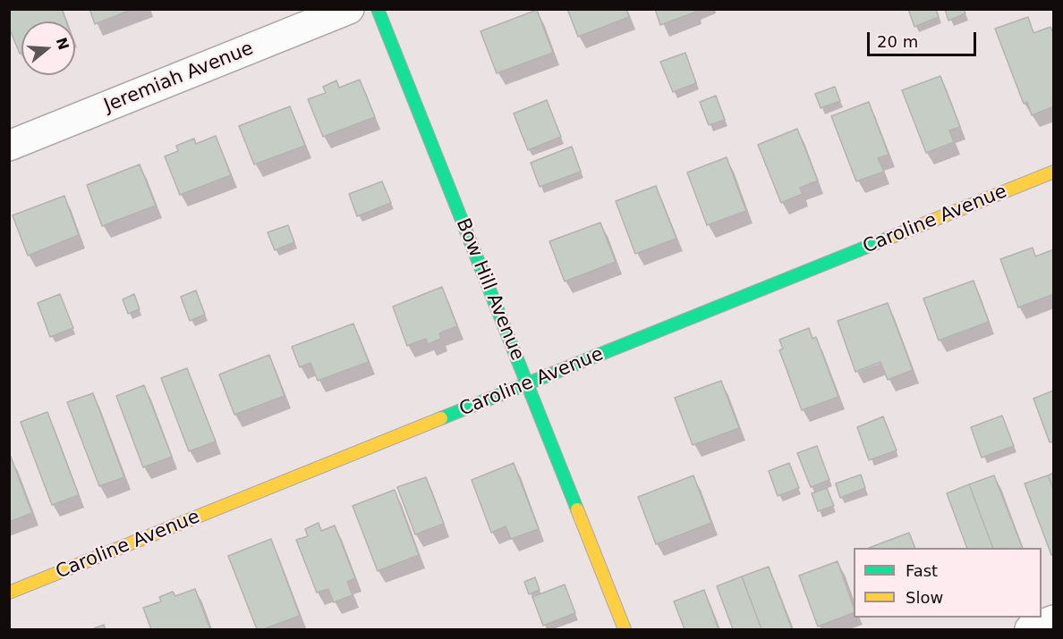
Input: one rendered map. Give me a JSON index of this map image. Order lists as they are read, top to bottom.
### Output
{
  "streets": {
    "street": ["Jeremiah Avenue", "Caroline Avenue", "Bow Hill Avenue"]
  },
  "crossings": [
    ["Caroline Avenue", "Bow Hill Avenue"]
  ],
  "legend": ["Fast", "Slow"],
  "scale_bar": "20 m",
  "north": "right"
}
